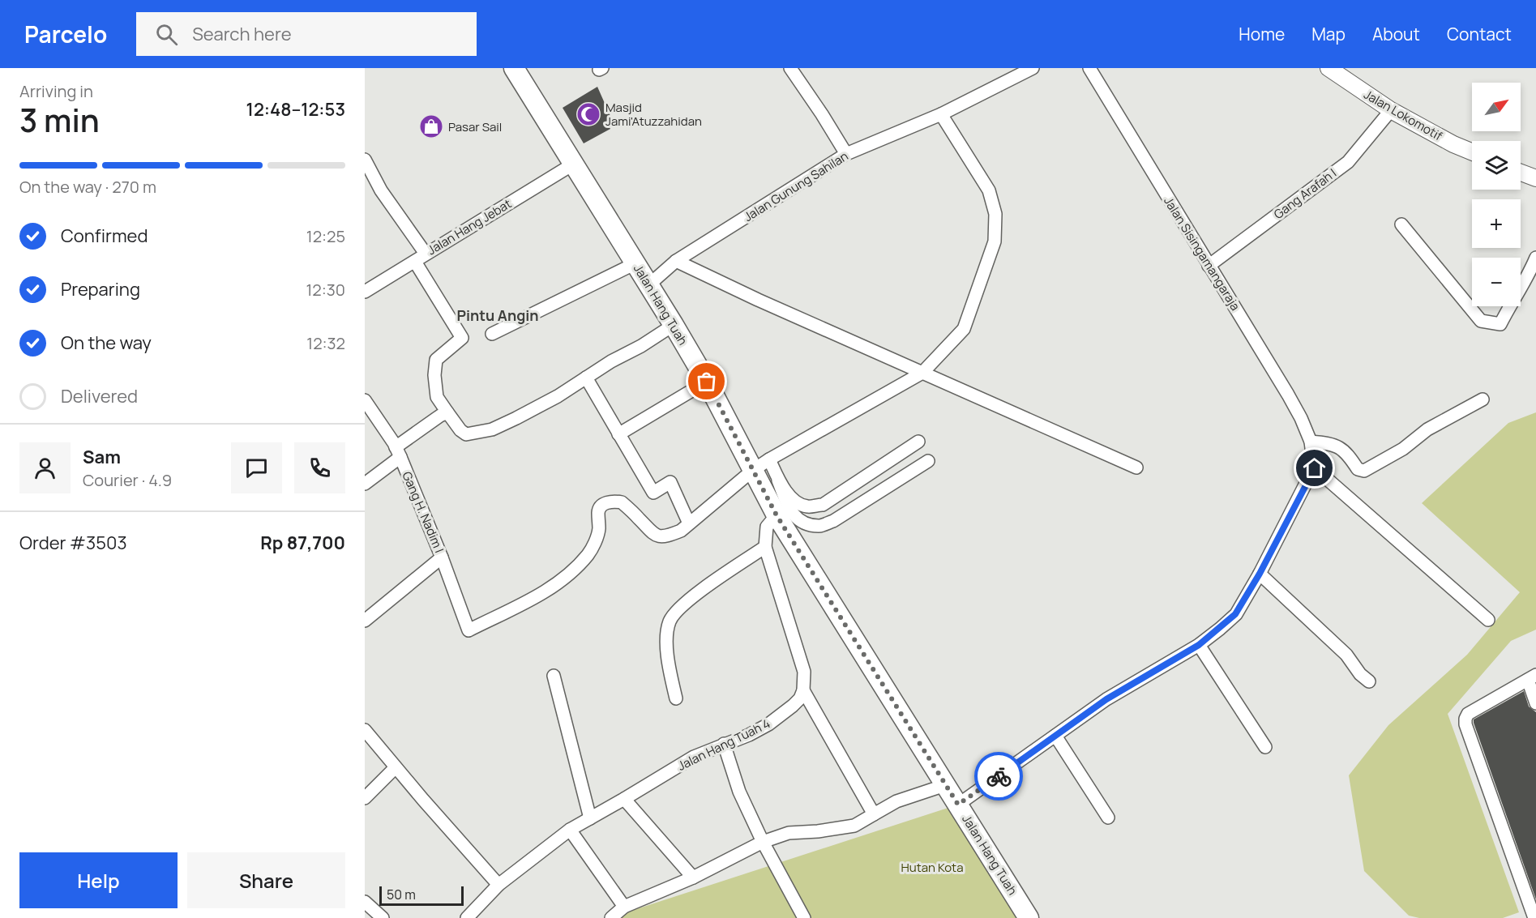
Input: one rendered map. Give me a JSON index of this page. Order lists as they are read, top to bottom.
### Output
{
  "streets": {
    "main road": ["Jalan Hang Tuah"],
    "street": [
      "Jalan Lokomotif",
      "Jalan Gunung Sahilan",
      "Gang Arafah I",
      "Jalan Hang Jebat",
      "Jalan Sisingamangaraja",
      "Gang H. Nadim I",
      "Jalan Hang Tuah 4"
    ]
  },
  "crossings": [
    ["Jalan Lokomotif", "Gang Arafah I"],
    ["Jalan Gunung Sahilan", "Jalan Hang Tuah"],
    ["Gang Arafah I", "Jalan Sisingamangaraja"],
    ["Jalan Hang Jebat", "Jalan Hang Tuah"]
  ],
  "districts": ["Pintu Angin"],
  "parks": ["Hutan Kota"],
  "places": {
    "mosque": ["Masjid Jami'Atuzzahidan"],
    "shop": ["Pasar Sail"]
  },
  "scale_bar": "50 m",
  "north": "top right",
  "page": {
    "header": "Parcelo",
    "search": "Search here",
    "nav": [
      "Home",
      "Map",
      "About",
      "Contact"
    ],
    "heading": ["3 min", "Arriving in", "12:48–12:53"],
    "panel": [
      "Sam",
      "Courier · 4.9",
      "Order #3503",
      "Rp 87,700"
    ],
    "map_buttons": ["+", "−"],
    "bar": "On the way · 270 m",
    "list": [
      ["Confirmed", "12:25"],
      ["Preparing", "12:30"],
      ["On the way", "12:32"],
      "Delivered"
    ],
    "buttons": ["Help", "Share"],
    "scale": "50 m"
  }
}
